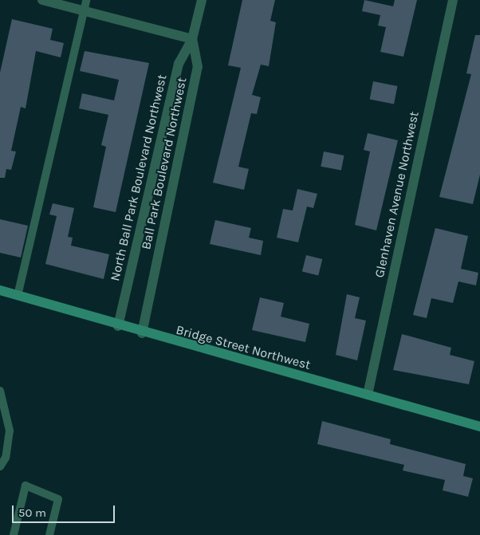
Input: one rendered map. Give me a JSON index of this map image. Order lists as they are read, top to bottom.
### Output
{
  "streets": {
    "main road": ["Bridge Street Northwest"],
    "street": ["Ball Park Boulevard Northwest", "North Ball Park Boulevard Northwest", "Glenhaven Avenue Northwest"]
  },
  "crossings": [
    ["Ball Park Boulevard Northwest", "North Ball Park Boulevard Northwest"],
    ["Ball Park Boulevard Northwest", "Bridge Street Northwest"],
    ["North Ball Park Boulevard Northwest", "Bridge Street Northwest"],
    ["Glenhaven Avenue Northwest", "Bridge Street Northwest"]
  ],
  "scale_bar": "50 m"
}
